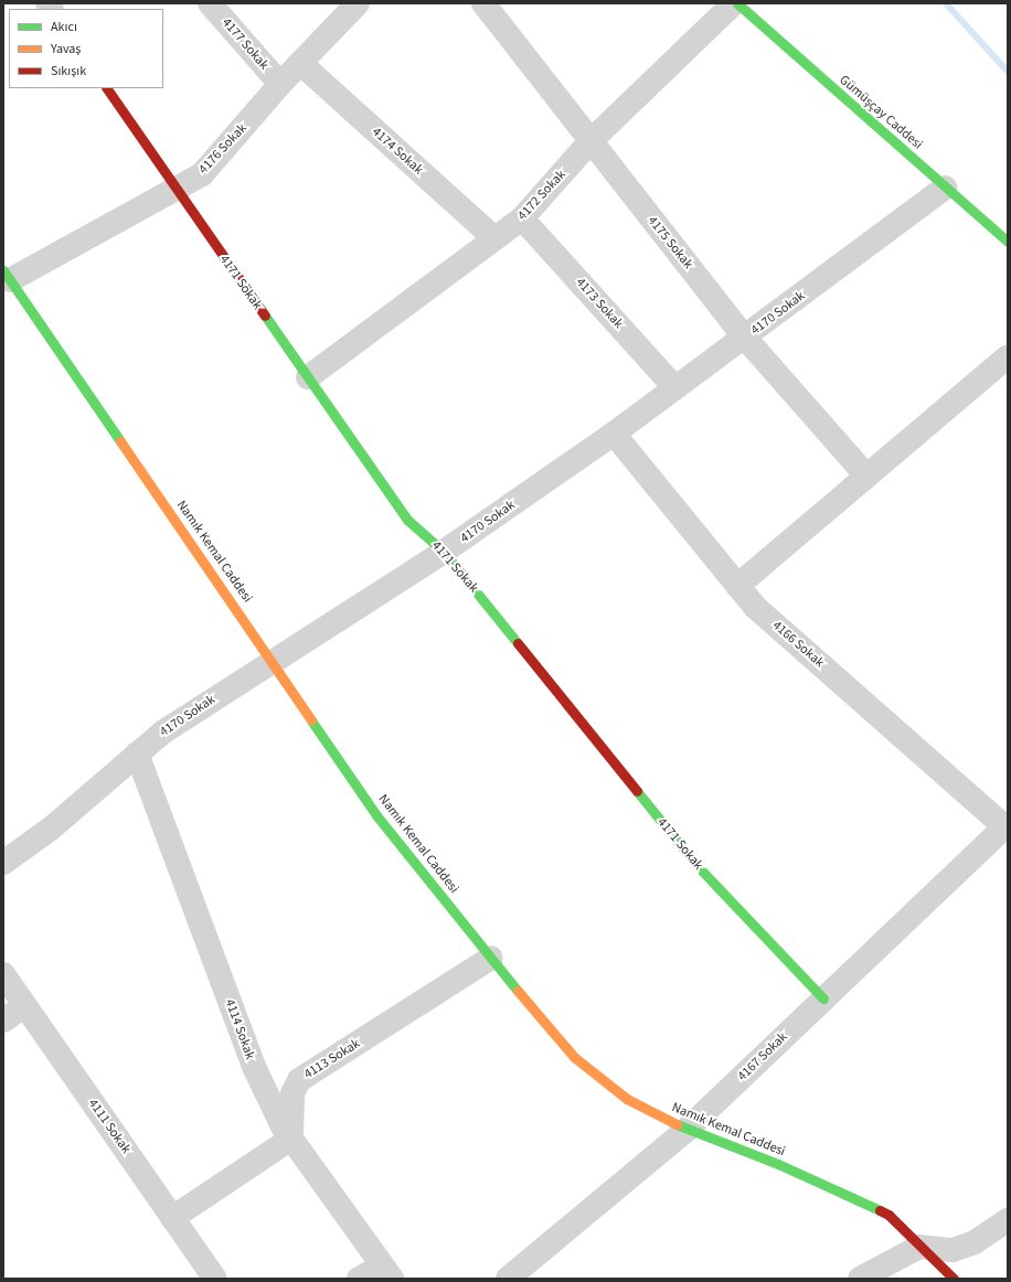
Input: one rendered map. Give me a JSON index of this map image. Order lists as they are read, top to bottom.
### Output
{
  "streets": {
    "street": [
      "4177 Sokak",
      "Gümüşçay Caddesi",
      "4176 Sokak",
      "4174 Sokak",
      "4172 Sokak",
      "4175 Sokak",
      "4171 Sokak",
      "4173 Sokak",
      "4170 Sokak",
      "Namık Kemal Caddesi",
      "4166 Sokak",
      "4114 Sokak",
      "4167 Sokak",
      "4113 Sokak",
      "4111 Sokak"
    ]
  },
  "crossings": [
    ["4177 Sokak", "4176 Sokak"],
    ["Gümüşçay Caddesi", "4172 Sokak"],
    ["Gümüşçay Caddesi", "4170 Sokak"],
    ["4176 Sokak", "4174 Sokak"],
    ["4176 Sokak", "4171 Sokak"],
    ["4176 Sokak", "Namık Kemal Caddesi"],
    ["4174 Sokak", "4172 Sokak"],
    ["4172 Sokak", "4175 Sokak"],
    ["4172 Sokak", "4171 Sokak"],
    ["4172 Sokak", "4173 Sokak"],
    ["4175 Sokak", "4170 Sokak"],
    ["4171 Sokak", "4170 Sokak"],
    ["4171 Sokak", "4167 Sokak"],
    ["4173 Sokak", "4170 Sokak"],
    ["4170 Sokak", "Namık Kemal Caddesi"],
    ["4170 Sokak", "4166 Sokak"],
    ["4170 Sokak", "4114 Sokak"],
    ["Namık Kemal Caddesi", "4167 Sokak"],
    ["Namık Kemal Caddesi", "4113 Sokak"],
    ["4166 Sokak", "4167 Sokak"],
    ["4114 Sokak", "4113 Sokak"]
  ],
  "legend": ["Akıcı", "Yavaş", "Sıkışık"]
}
